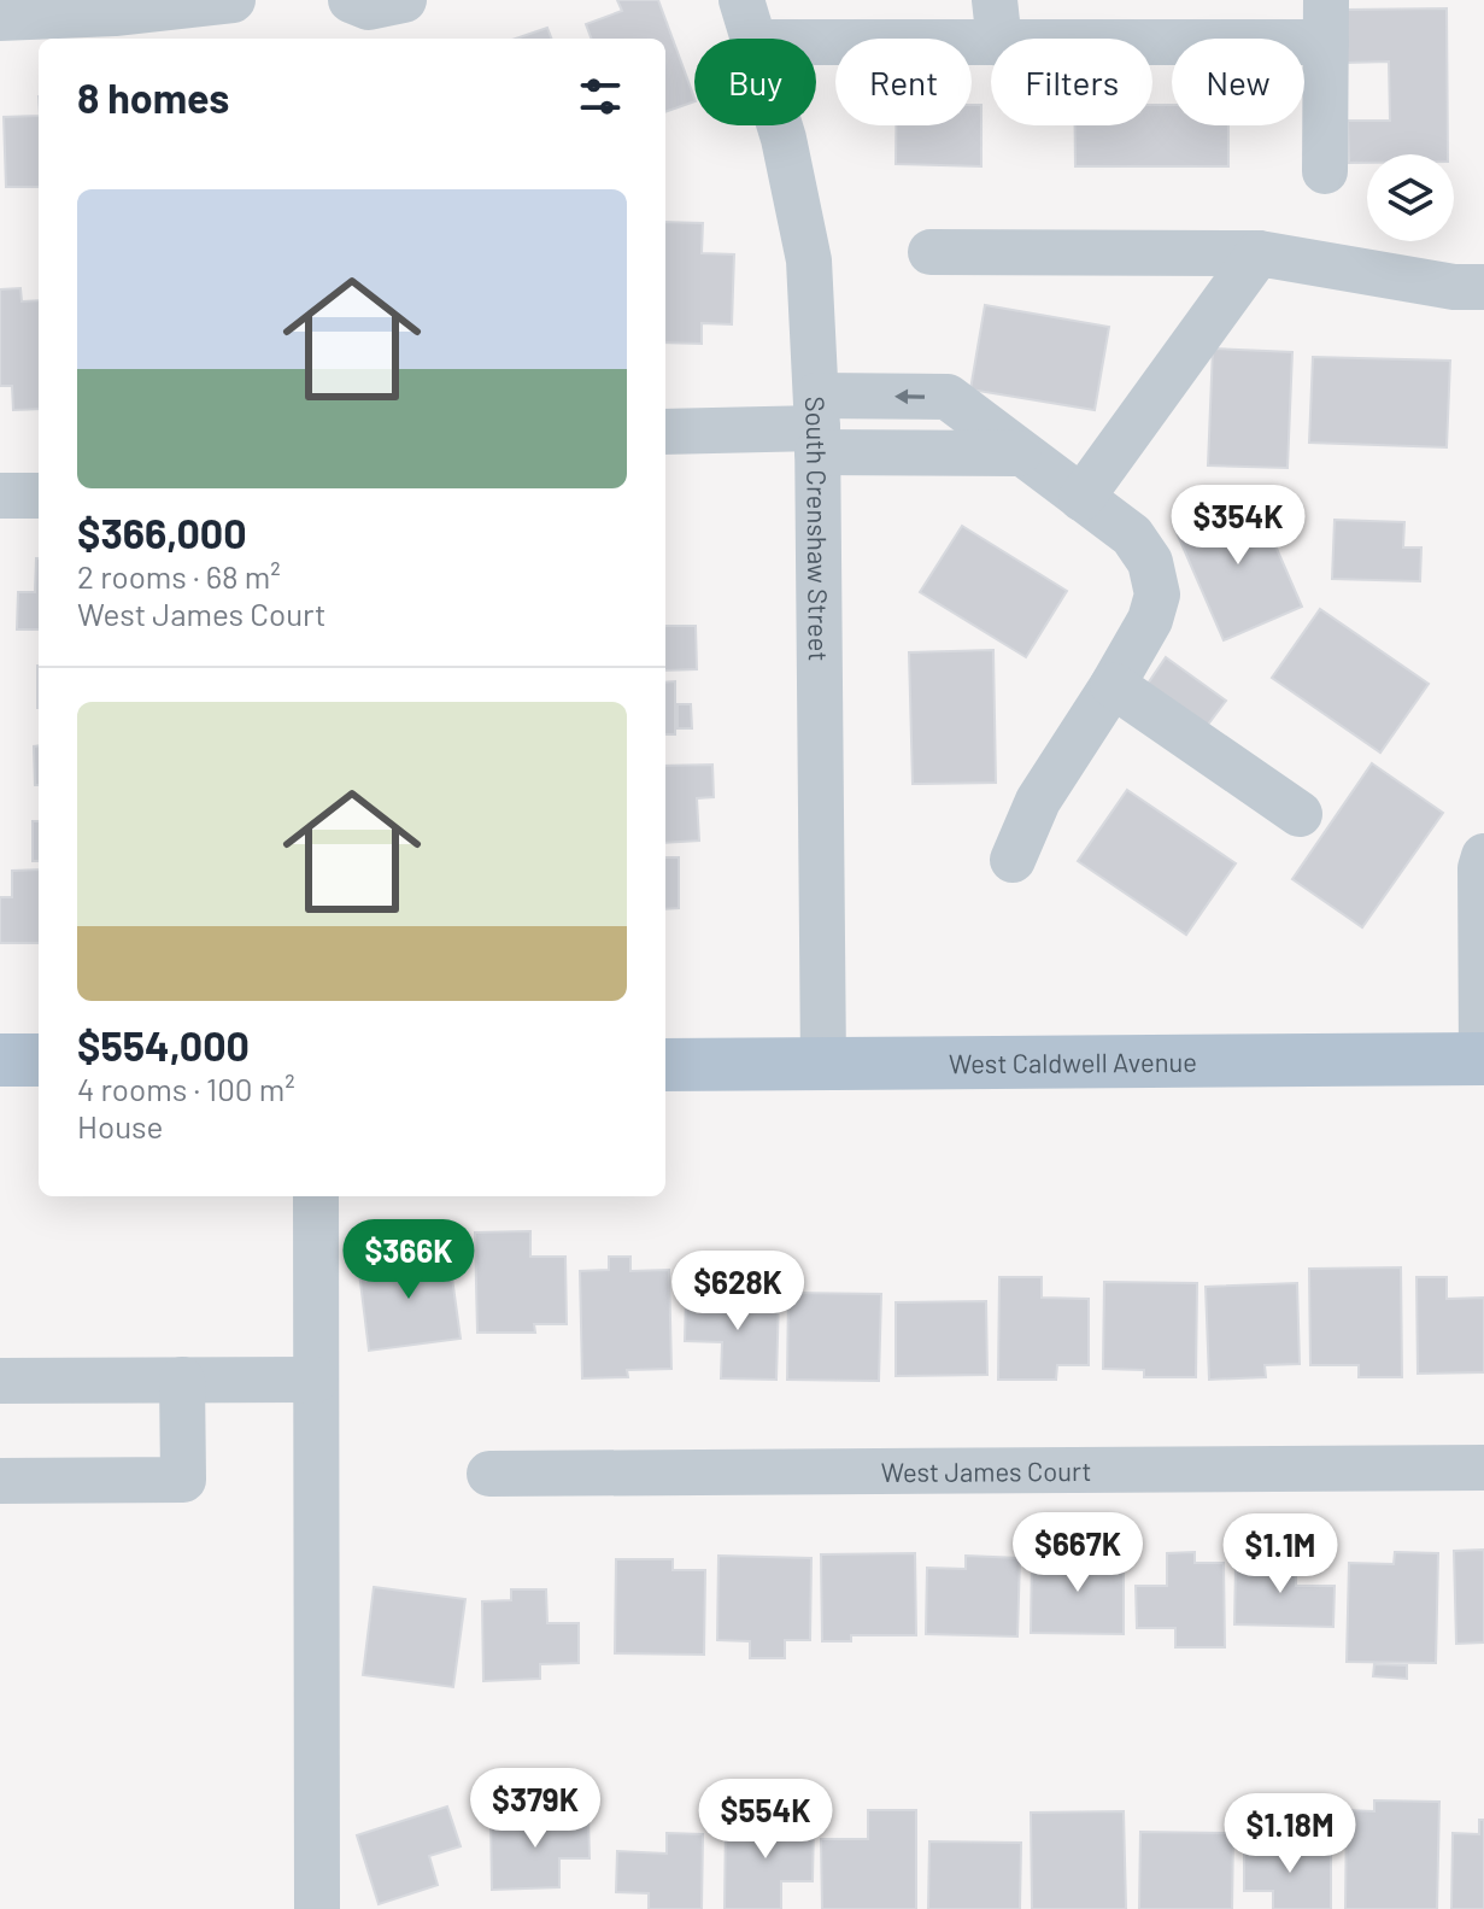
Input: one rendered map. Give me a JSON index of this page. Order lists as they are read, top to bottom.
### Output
{
  "streets": {
    "main road": ["West Caldwell Avenue"],
    "street": ["South Crenshaw Street", "West James Court"]
  },
  "crossings": [
    ["South Crenshaw Street", "West Caldwell Avenue"]
  ],
  "page": {
    "chip": [
      "Buy",
      "Rent",
      "Filters",
      "New"
    ],
    "heading": "8 homes",
    "list": [
      {
        "name": "$366,000",
        "note": "2 rooms · 68 m² · West James Court"
      },
      {
        "name": "$554,000",
        "note": "4 rooms · 100 m² · House"
      }
    ],
    "price": [
      "$354K",
      "$366K",
      "$628K",
      "$667K",
      "$1.1M",
      "$379K",
      "$554K",
      "$1.18M"
    ]
  }
}
